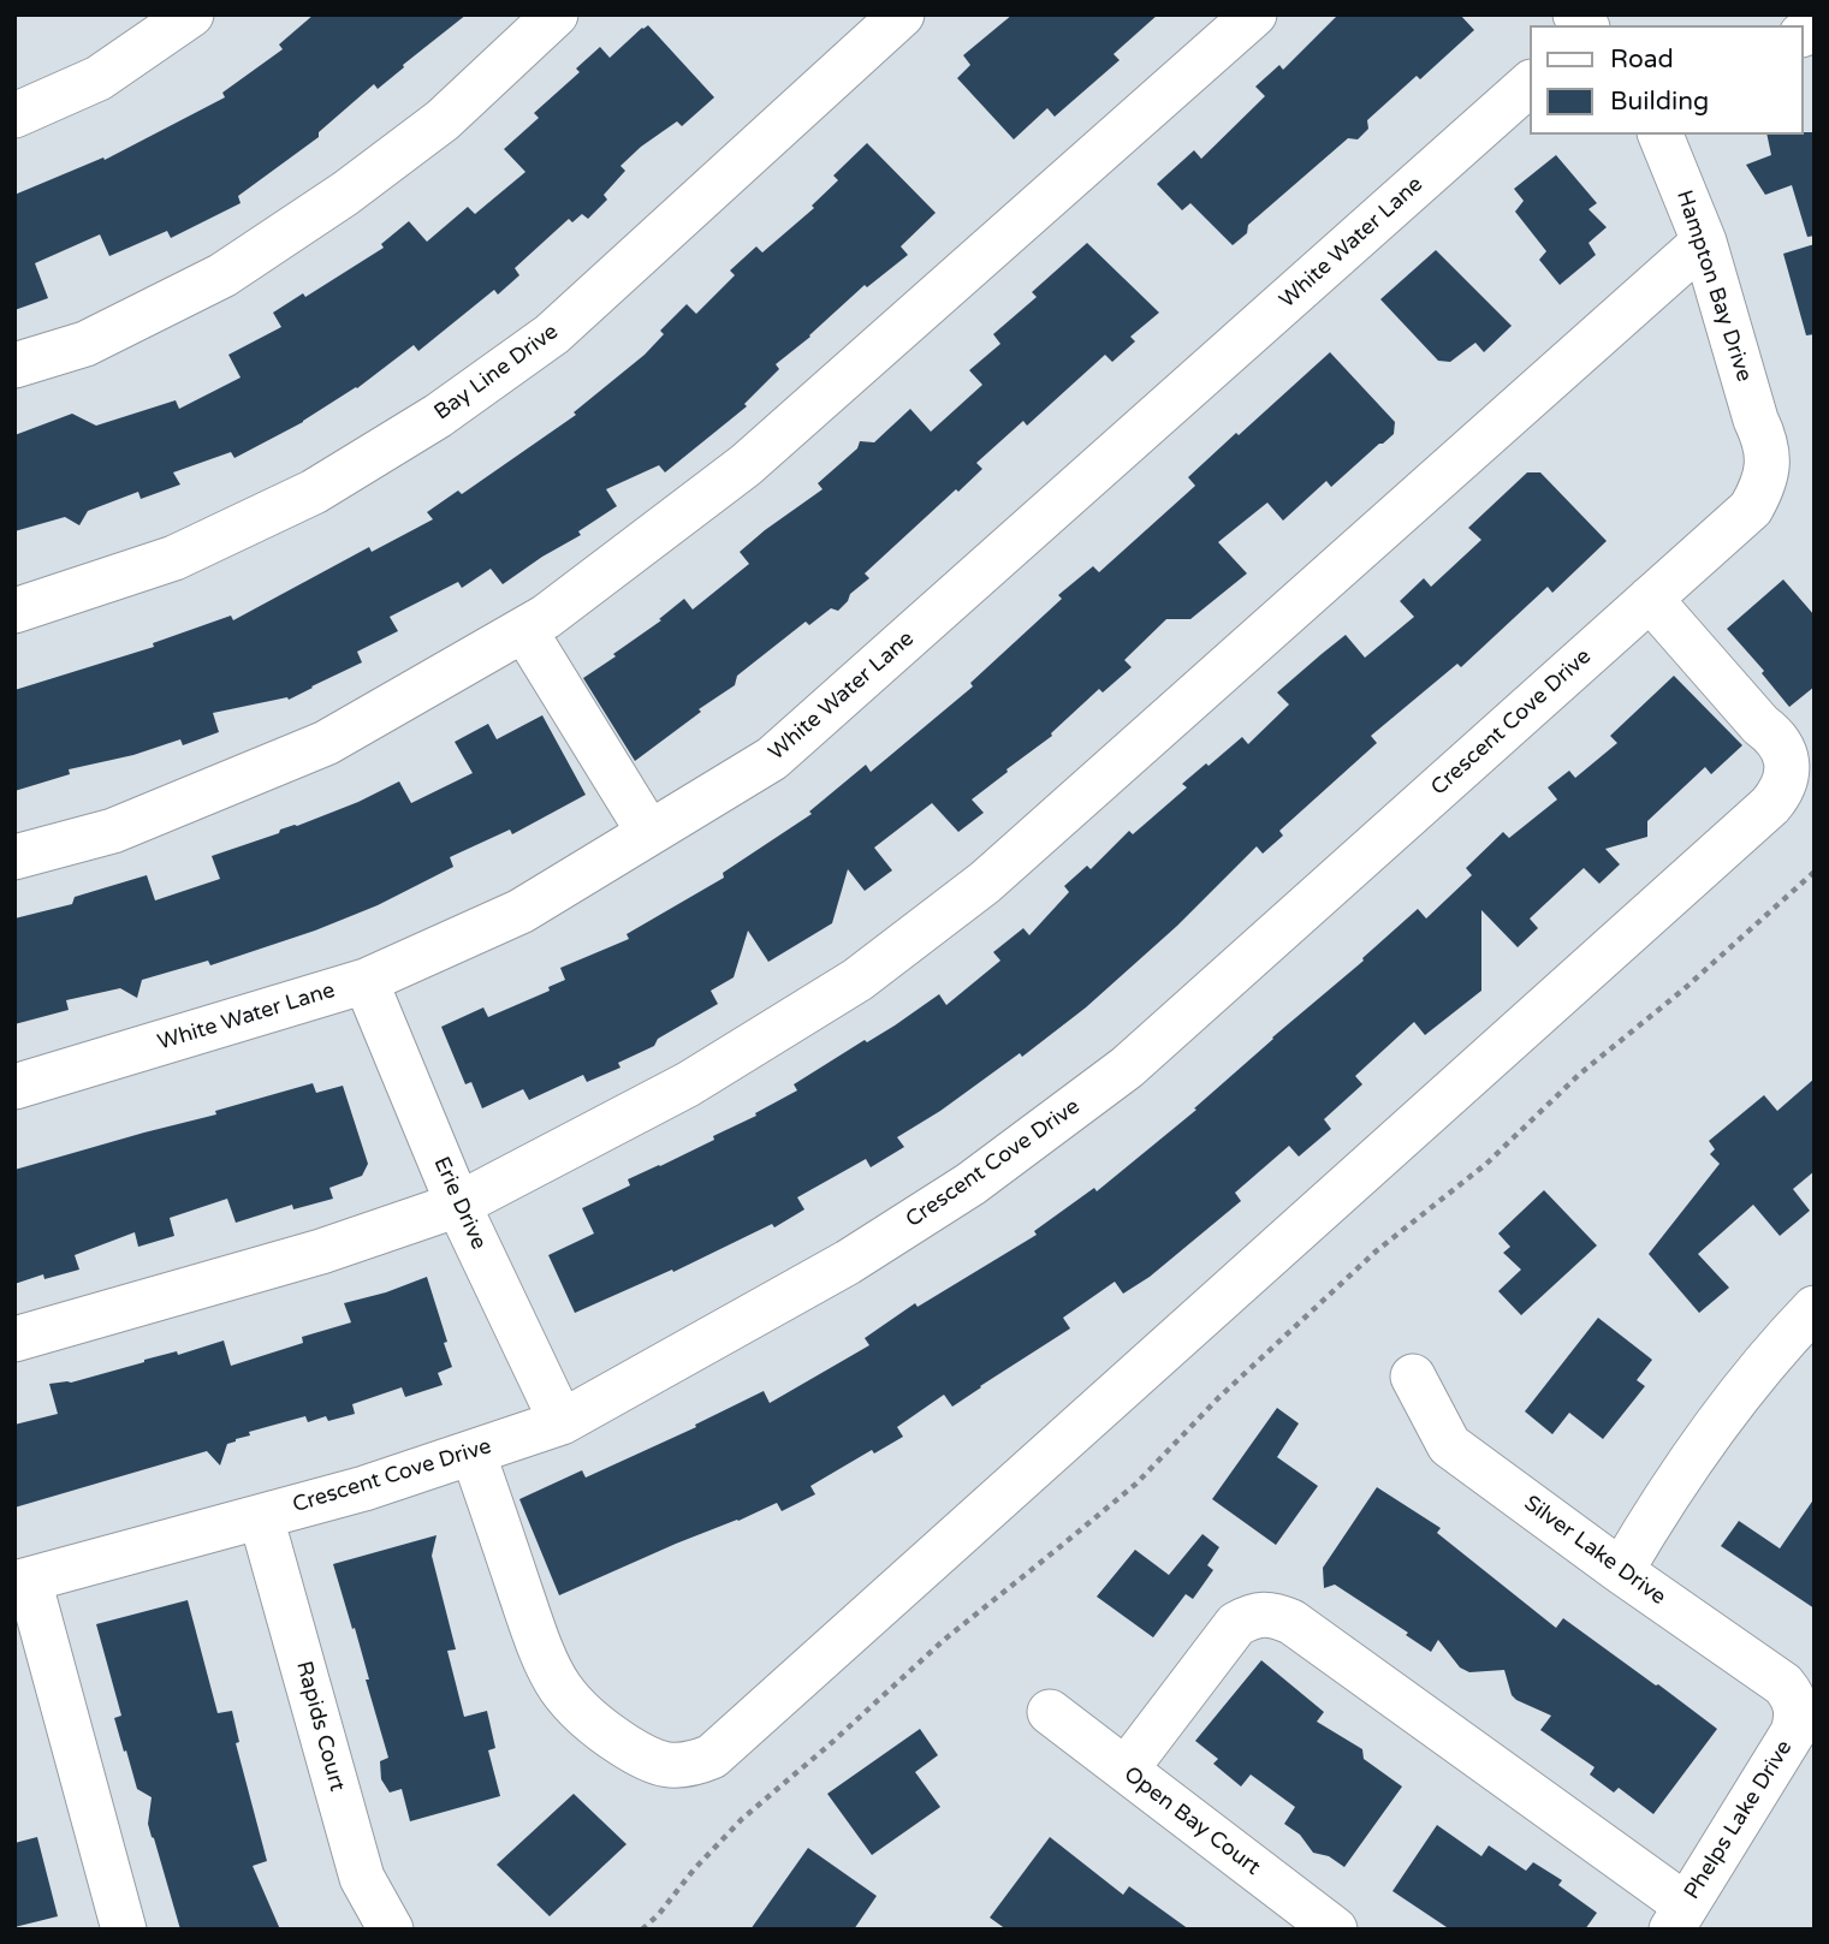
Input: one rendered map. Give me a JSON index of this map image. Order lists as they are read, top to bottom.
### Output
{
  "streets": {
    "street": [
      "White Water Lane",
      "Hampton Bay Drive",
      "Bay Line Drive",
      "Crescent Cove Drive",
      "Erie Drive",
      "Silver Lake Drive",
      "Rapids Court",
      "Phelps Lake Drive",
      "Open Bay Court"
    ]
  },
  "crossings": [
    ["White Water Lane", "Erie Drive"],
    ["Hampton Bay Drive", "Crescent Cove Drive"],
    ["Crescent Cove Drive", "Erie Drive"],
    ["Crescent Cove Drive", "Rapids Court"],
    ["Silver Lake Drive", "Phelps Lake Drive"]
  ],
  "legend": ["Road", "Building"]
}
